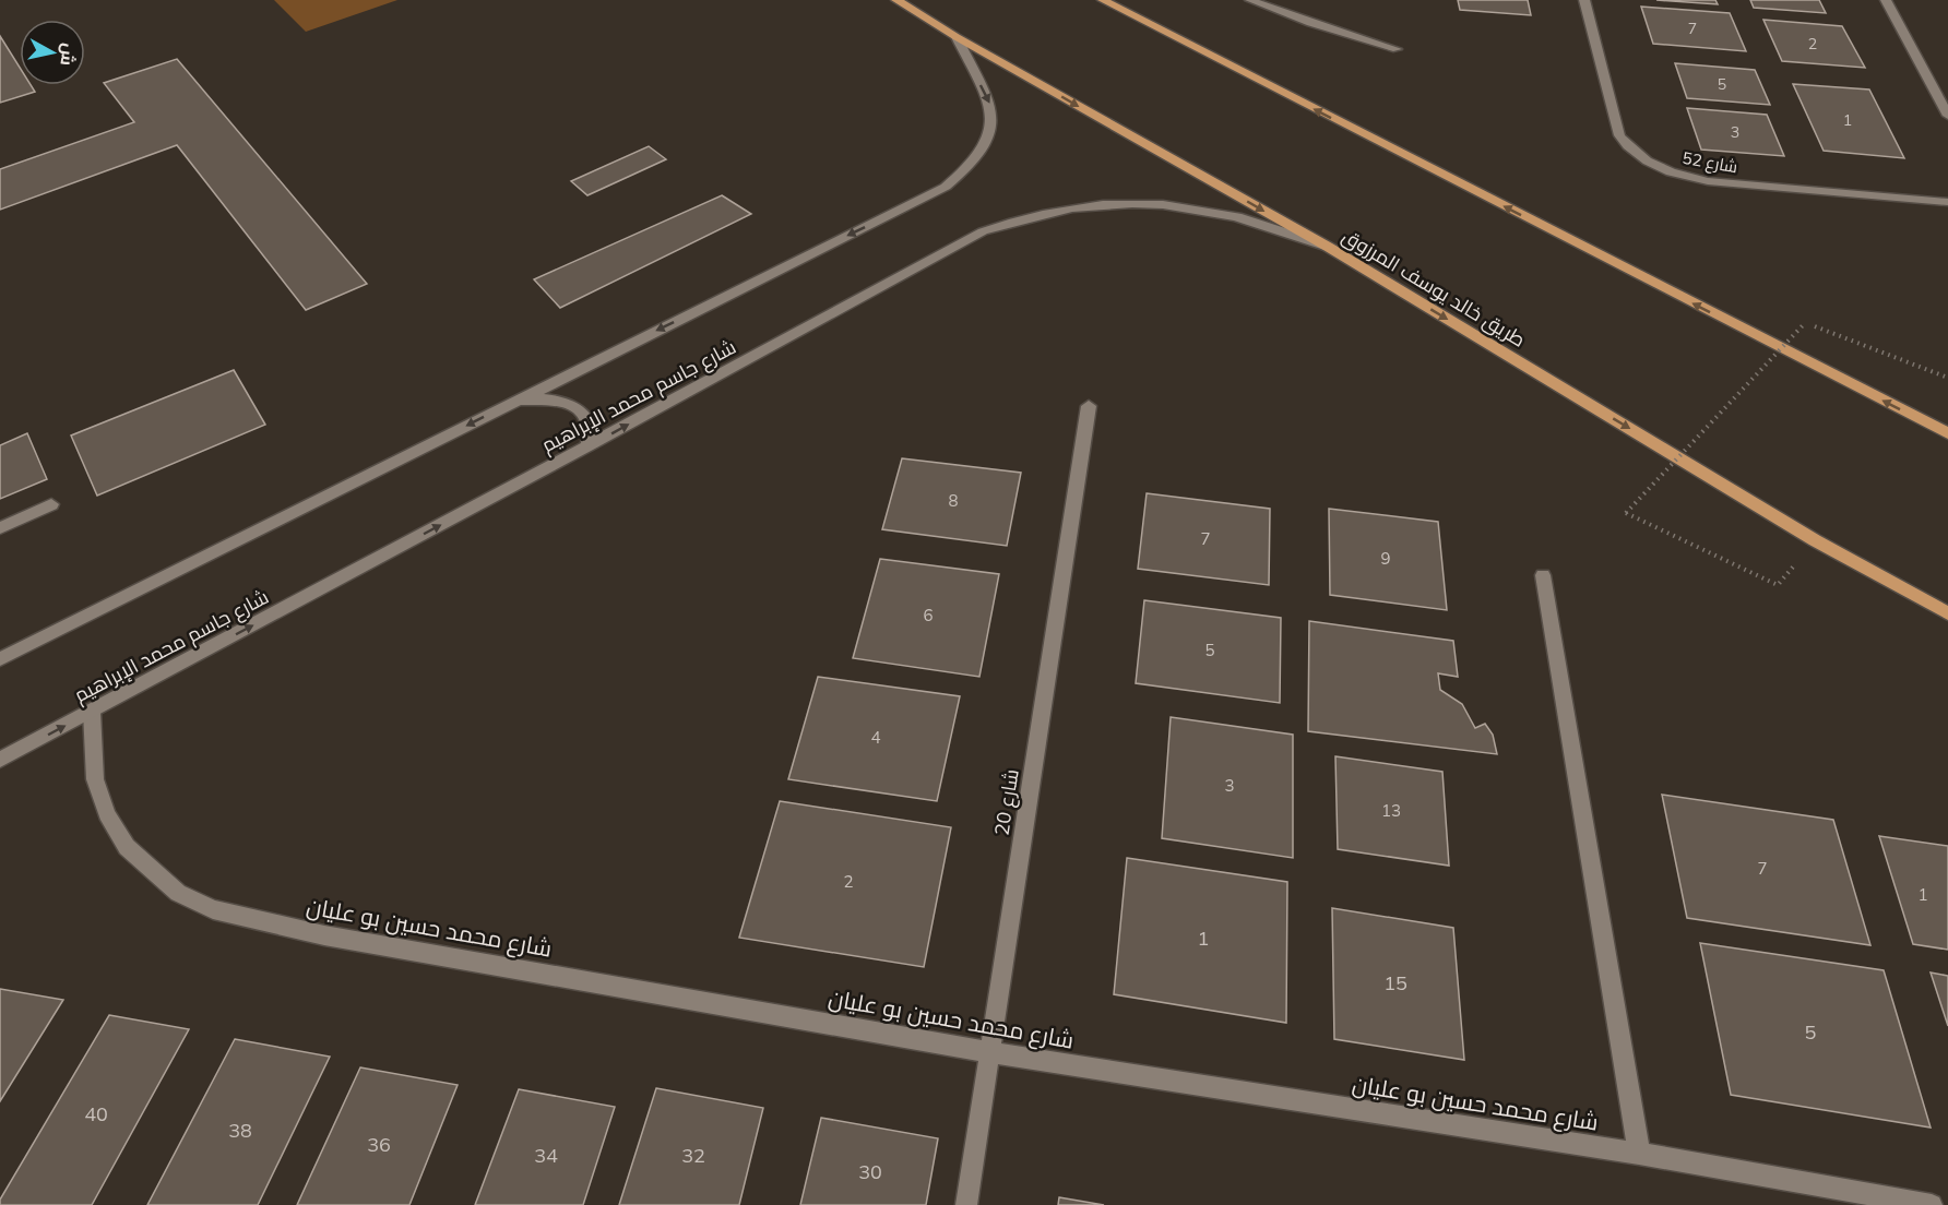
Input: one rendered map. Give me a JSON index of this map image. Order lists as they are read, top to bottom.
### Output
{
  "streets": {
    "main road": ["طريق خالد يوسف المرزوق"],
    "street": [
      "شارع 52",
      "شارع جاسم محمد الإبراهيم",
      "شارع 20",
      "شارع محمد حسين بو عليان"
    ]
  },
  "crossings": [
    ["طريق خالد يوسف المرزوق", "شارع جاسم محمد الإبراهيم"],
    ["شارع جاسم محمد الإبراهيم", "شارع محمد حسين بو عليان"],
    ["شارع 20", "شارع محمد حسين بو عليان"]
  ],
  "house_numbers": [
    "7",
    "2",
    "5",
    "1",
    "3",
    "8",
    "7",
    "9",
    "6",
    "5",
    "4",
    "3",
    "13",
    "7",
    "2",
    "1",
    "1",
    "15",
    "5",
    "40",
    "38",
    "36",
    "34",
    "32",
    "30"
  ],
  "north": "right"
}
